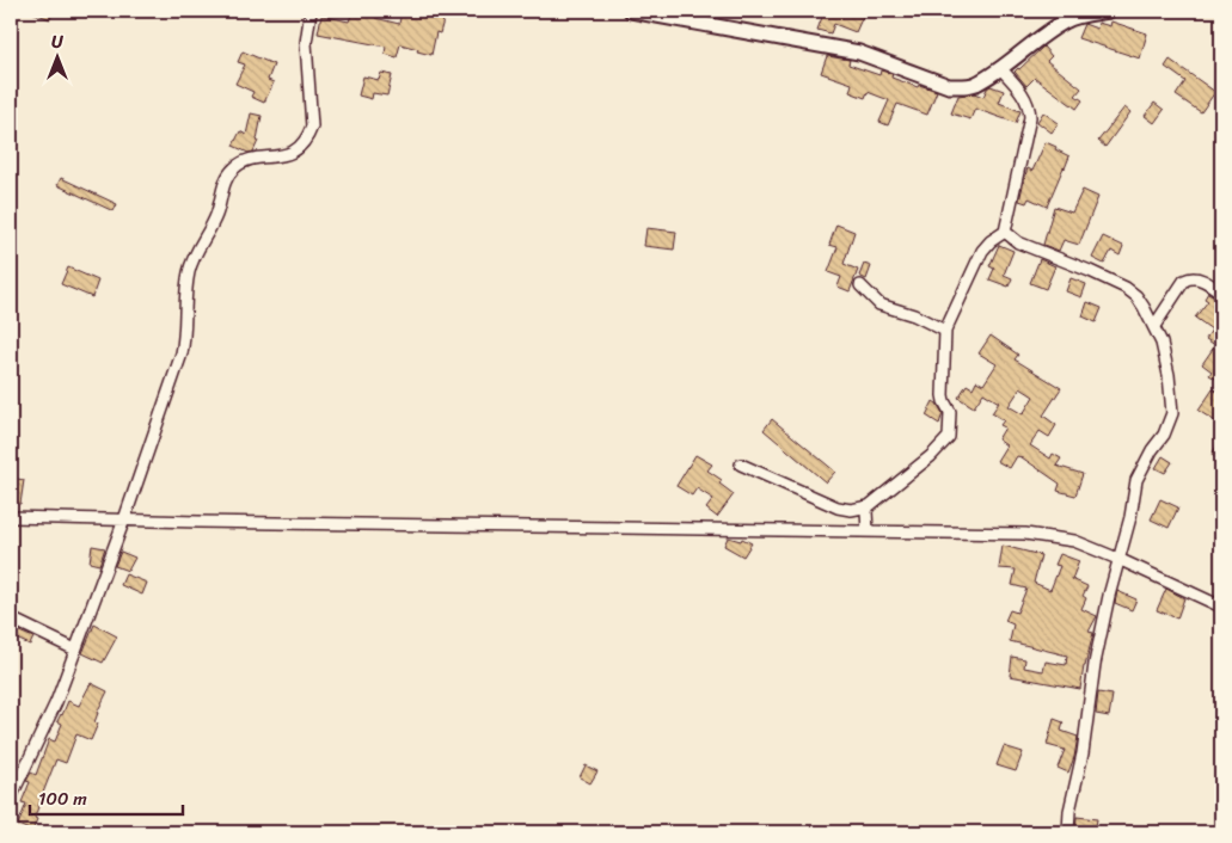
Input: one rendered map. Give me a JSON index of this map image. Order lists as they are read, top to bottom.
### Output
{
  "scale_bar": "100 m",
  "north": "top"
}
